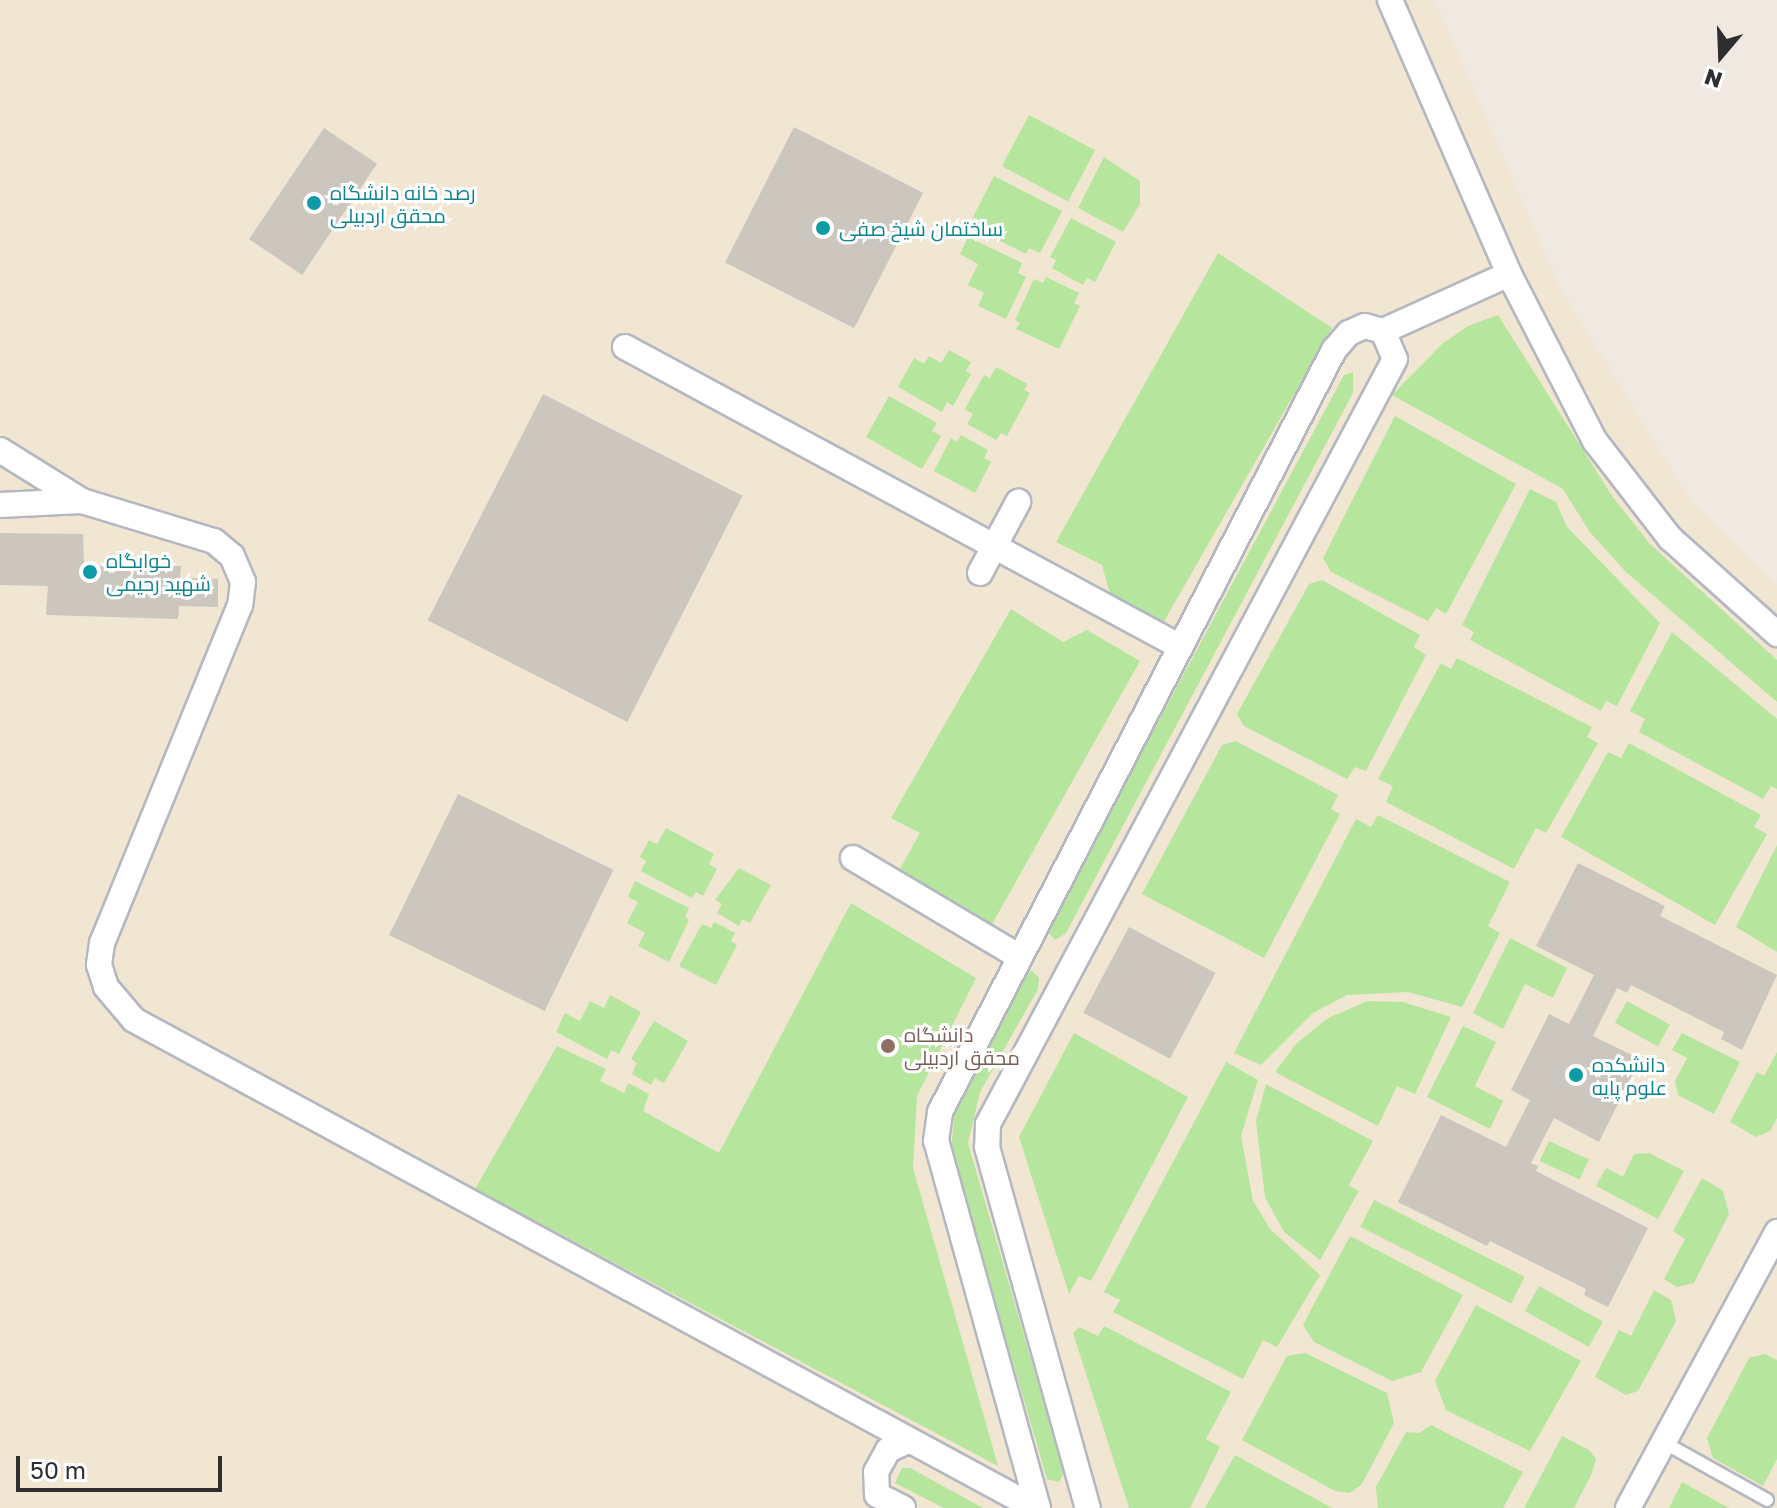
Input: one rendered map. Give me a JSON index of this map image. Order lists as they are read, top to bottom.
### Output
{
  "places": [
    "رصد خانه دانشگاه محقق اردبیلی",
    "ساختمان شیخ صفی",
    "خوابگاه شهید رحیمی",
    "دانشگاه محقق اردبیلی",
    "دانشکده علوم پایه"
  ],
  "scale_bar": "50 m",
  "north": "bottom"
}
